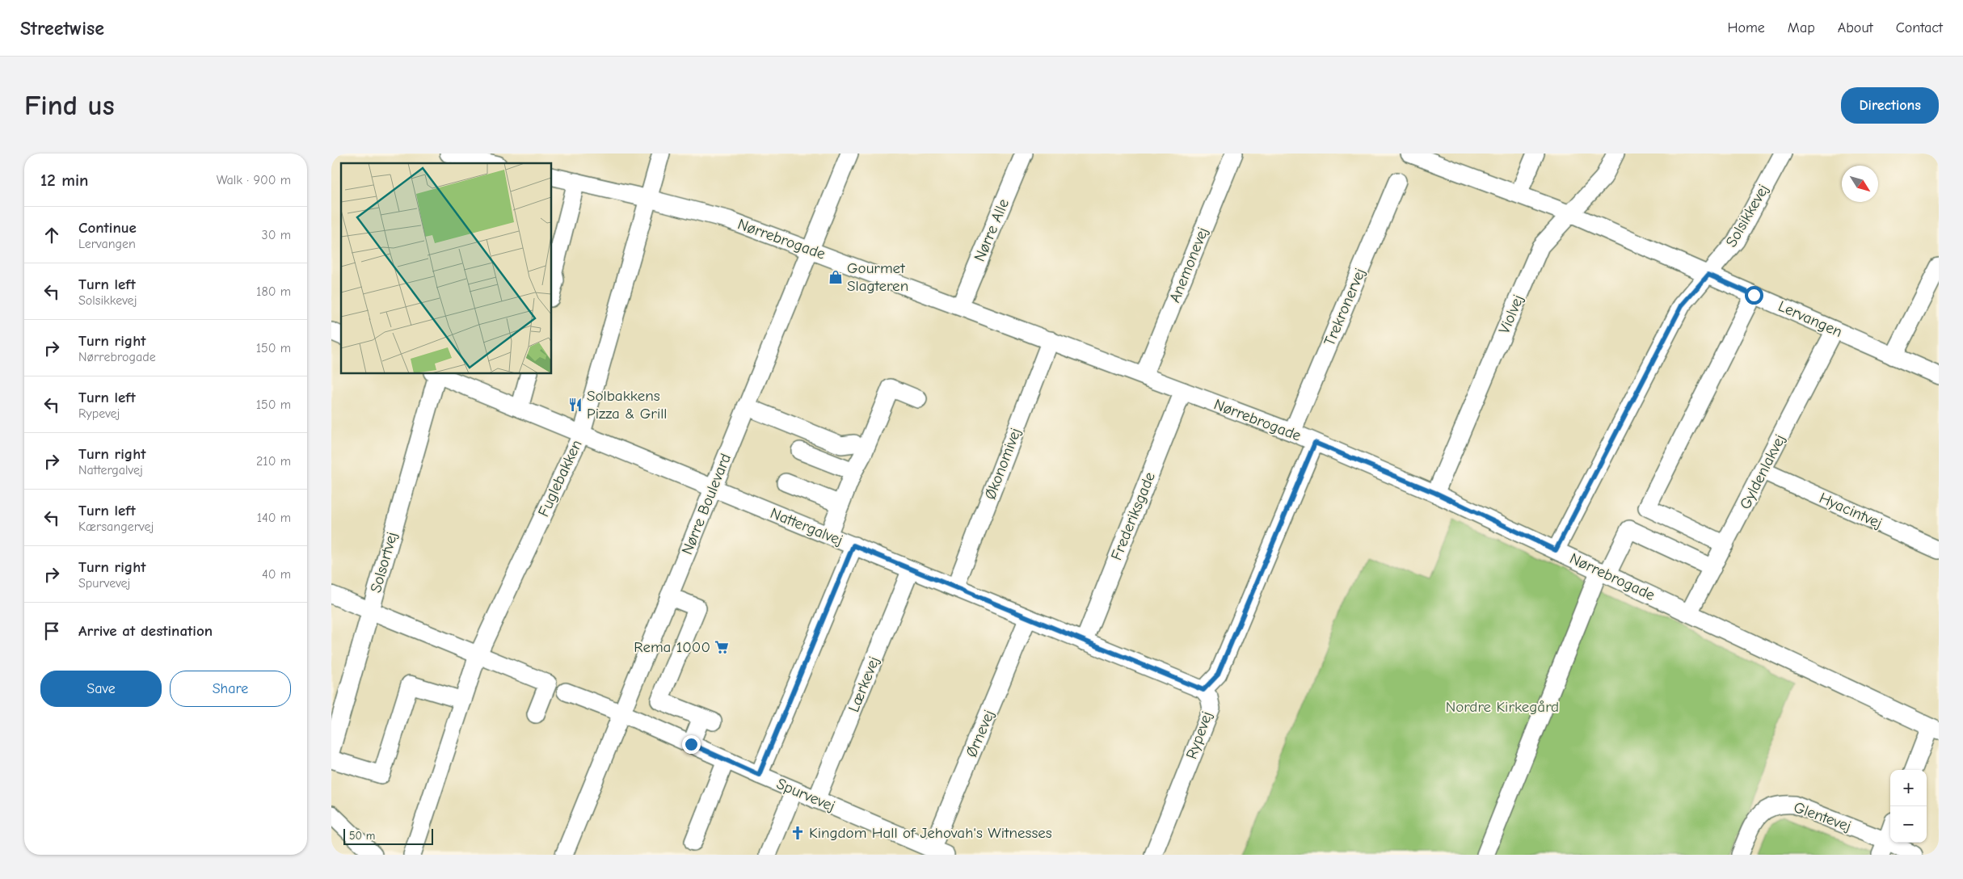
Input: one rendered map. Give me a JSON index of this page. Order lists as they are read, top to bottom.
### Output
{
  "streets": {
    "street": [
      "Solsikkevej",
      "Nørre Alle",
      "Nørrebrogade",
      "Anemonevej",
      "Trekronervej",
      "Violvej",
      "Lervangen",
      "Økonomivej",
      "Gyldenlakvej",
      "Fuglebakken",
      "Nørre Boulevard",
      "Hyacintvej",
      "Frederiksgade",
      "Nattergalvej",
      "Solsortvej",
      "Lærkevej",
      "Ørnevej",
      "Rypevej",
      "Spurvevej",
      "Glentevej"
    ]
  },
  "crossings": [
    ["Solsikkevej", "Nørrebrogade"],
    ["Solsikkevej", "Lervangen"],
    ["Nørre Alle", "Nørrebrogade"],
    ["Nørrebrogade", "Anemonevej"],
    ["Nørrebrogade", "Trekronervej"],
    ["Nørrebrogade", "Violvej"],
    ["Nørrebrogade", "Økonomivej"],
    ["Nørrebrogade", "Gyldenlakvej"],
    ["Nørrebrogade", "Fuglebakken"],
    ["Nørrebrogade", "Nørre Boulevard"],
    ["Nørrebrogade", "Frederiksgade"],
    ["Nørrebrogade", "Rypevej"],
    ["Violvej", "Lervangen"],
    ["Lervangen", "Gyldenlakvej"],
    ["Økonomivej", "Nattergalvej"],
    ["Gyldenlakvej", "Hyacintvej"],
    ["Fuglebakken", "Nattergalvej"],
    ["Nørre Boulevard", "Nattergalvej"],
    ["Nørre Boulevard", "Spurvevej"],
    ["Frederiksgade", "Nattergalvej"],
    ["Nattergalvej", "Solsortvej"],
    ["Nattergalvej", "Lærkevej"],
    ["Nattergalvej", "Ørnevej"],
    ["Nattergalvej", "Rypevej"],
    ["Lærkevej", "Spurvevej"],
    ["Ørnevej", "Spurvevej"]
  ],
  "parks": ["Nordre Kirkegård"],
  "places": {
    "shop": ["Gourmet Slagteren"],
    "restaurant": ["Solbakkens Pizza & Grill"],
    "supermarket": ["Rema 1000"],
    "church": ["Kingdom Hall of Jehovah's Witnesses"]
  },
  "scale_bar": "50 m",
  "north": "bottom right",
  "page": {
    "header": "Streetwise",
    "nav": [
      "Home",
      "Map",
      "About",
      "Contact"
    ],
    "buttons": [
      "Directions",
      ["Save", "Share"]
    ],
    "title": "Find us",
    "heading": ["12 min", "Walk · 900 m"],
    "list": [
      ["Continue", "Lervangen", "30 m"],
      ["Turn left", "Solsikkevej", "180 m"],
      ["Turn right", "Nørrebrogade", "150 m"],
      ["Turn left", "Rypevej", "150 m"],
      ["Turn right", "Nattergalvej", "210 m"],
      ["Turn left", "Kærsangervej", "140 m"],
      ["Turn right", "Spurvevej", "40 m"],
      "Arrive at destination"
    ],
    "map_buttons": ["+", "−"],
    "scale": "50 m"
  }
}
